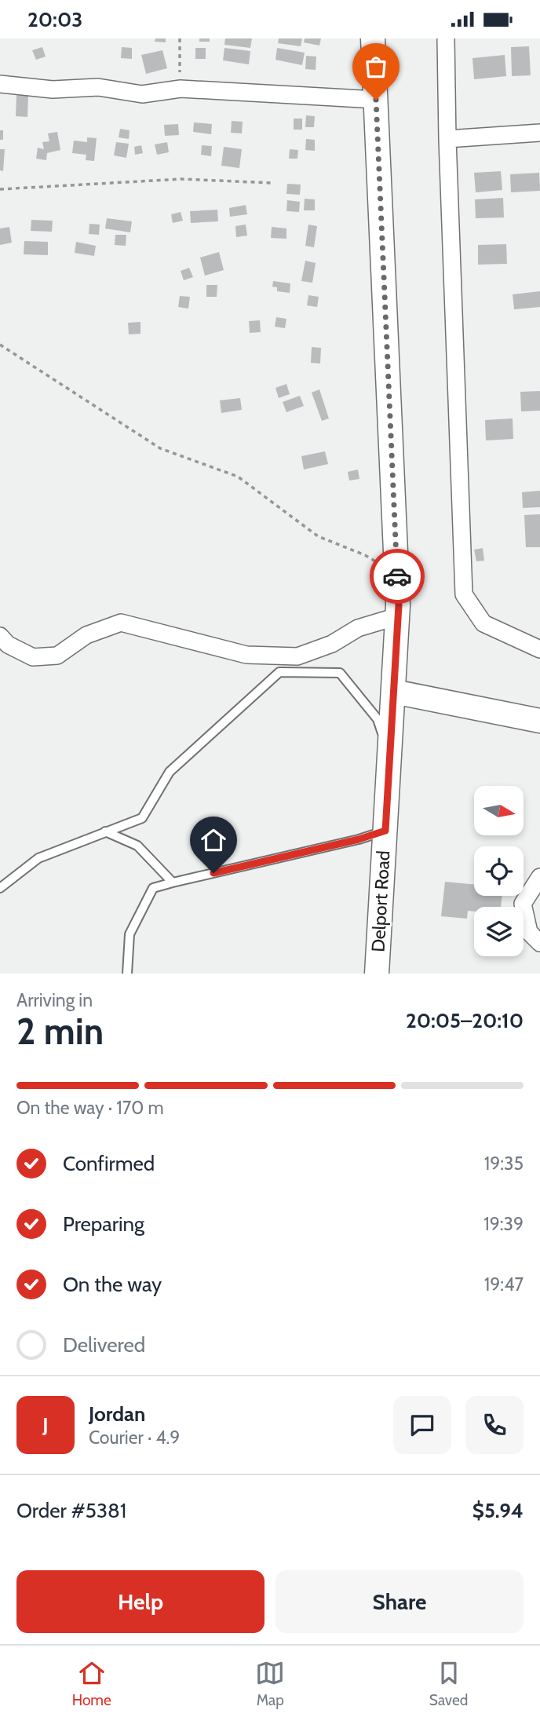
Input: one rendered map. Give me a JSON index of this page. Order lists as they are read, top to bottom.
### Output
{
  "streets": {
    "main road": ["Delport Road"]
  },
  "north": "right",
  "page": {
    "status": "20:03",
    "heading": ["2 min", "Arriving in", "20:05–20:10"],
    "panel": [
      "Jordan",
      "Courier · 4.9",
      "Order #5381",
      "$5.94"
    ],
    "bar": "On the way · 170 m",
    "list": [
      ["Confirmed", "19:35"],
      ["Preparing", "19:39"],
      ["On the way", "19:47"],
      "Delivered"
    ],
    "round": "J",
    "buttons": ["Help", "Share"],
    "tabs": ["Home", "Map", "Saved"]
  }
}
